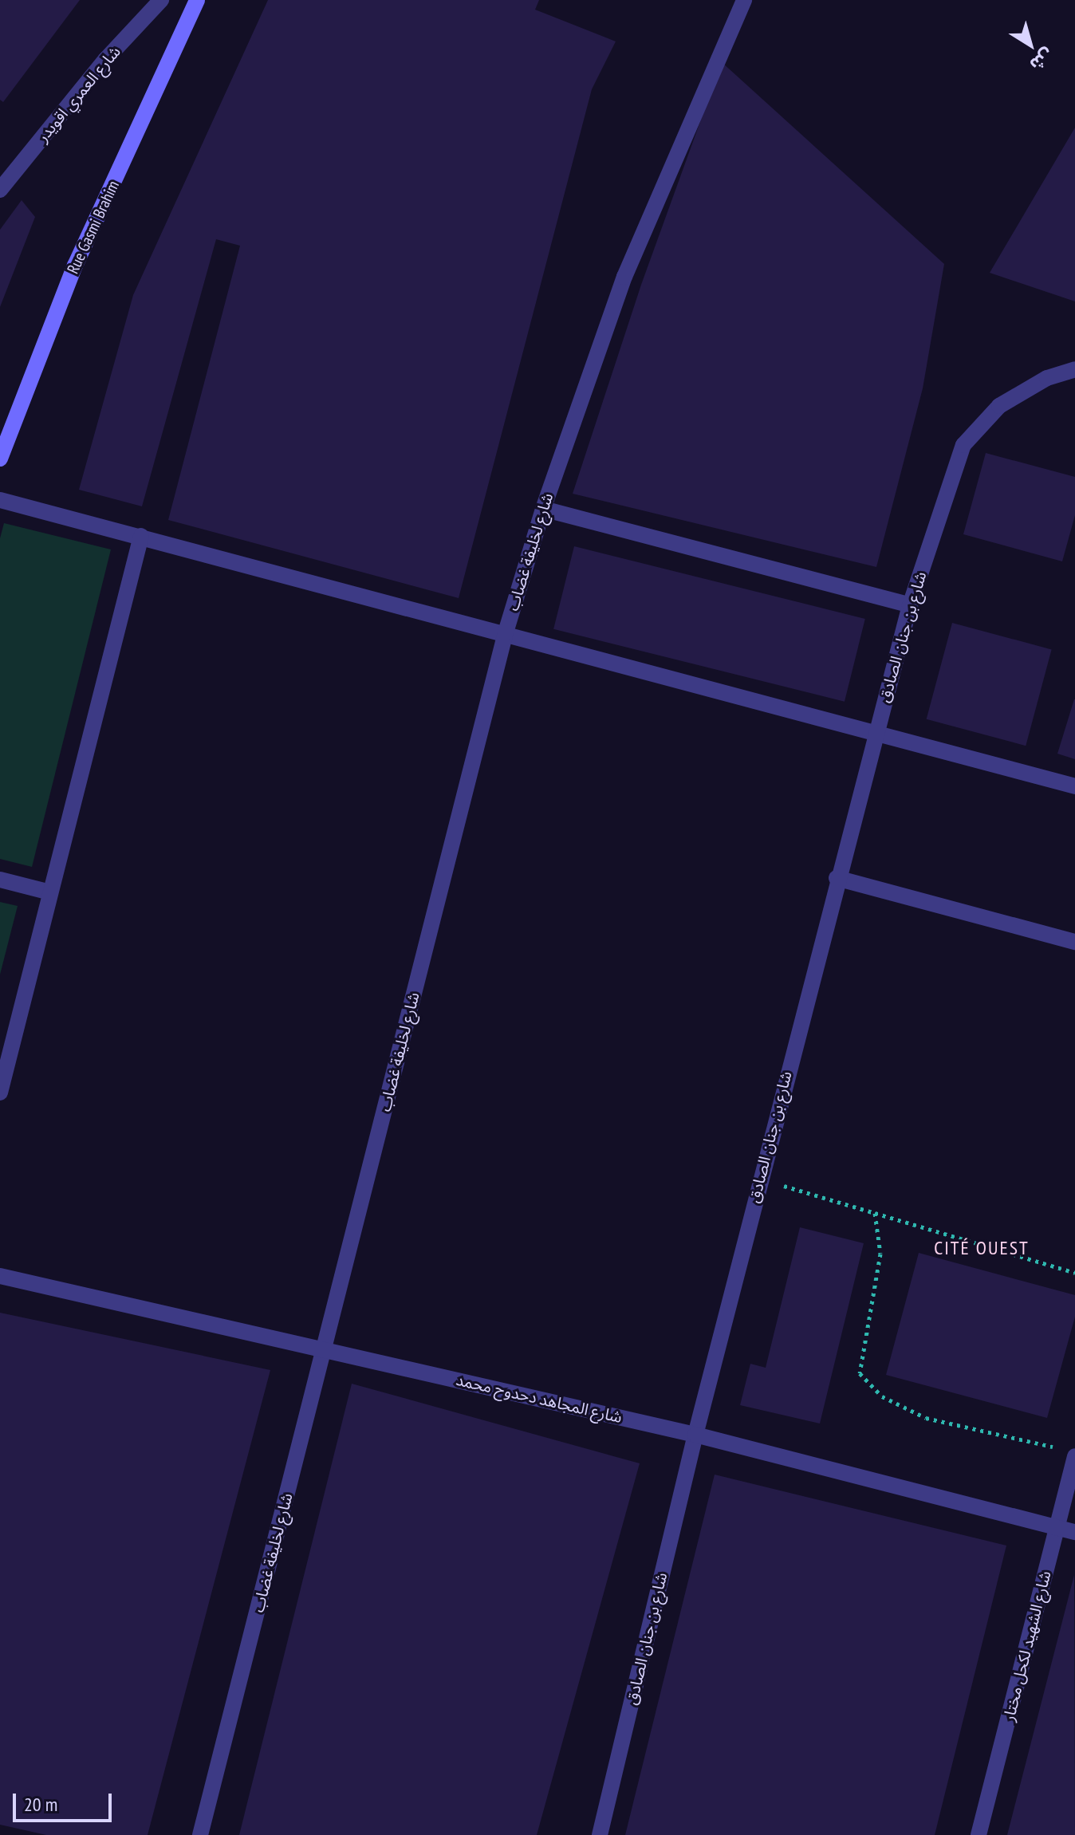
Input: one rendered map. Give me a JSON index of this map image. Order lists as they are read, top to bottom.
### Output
{
  "streets": {
    "main road": ["Rue Gasmi Brahim"],
    "street": [
      "شارع العمري اقويدر",
      "شارع لخليفة غضاب",
      "شارع بن جنان الصادق",
      "شارع المجاهد دحدوح محمد",
      "شارع الشهيد لكحل مختار"
    ]
  },
  "crossings": [
    ["شارع لخليفة غضاب", "شارع المجاهد دحدوح محمد"],
    ["شارع بن جنان الصادق", "شارع المجاهد دحدوح محمد"],
    ["شارع المجاهد دحدوح محمد", "شارع الشهيد لكحل مختار"]
  ],
  "districts": ["CITÉ OUEST"],
  "scale_bar": "20 m",
  "north": "bottom right"
}
